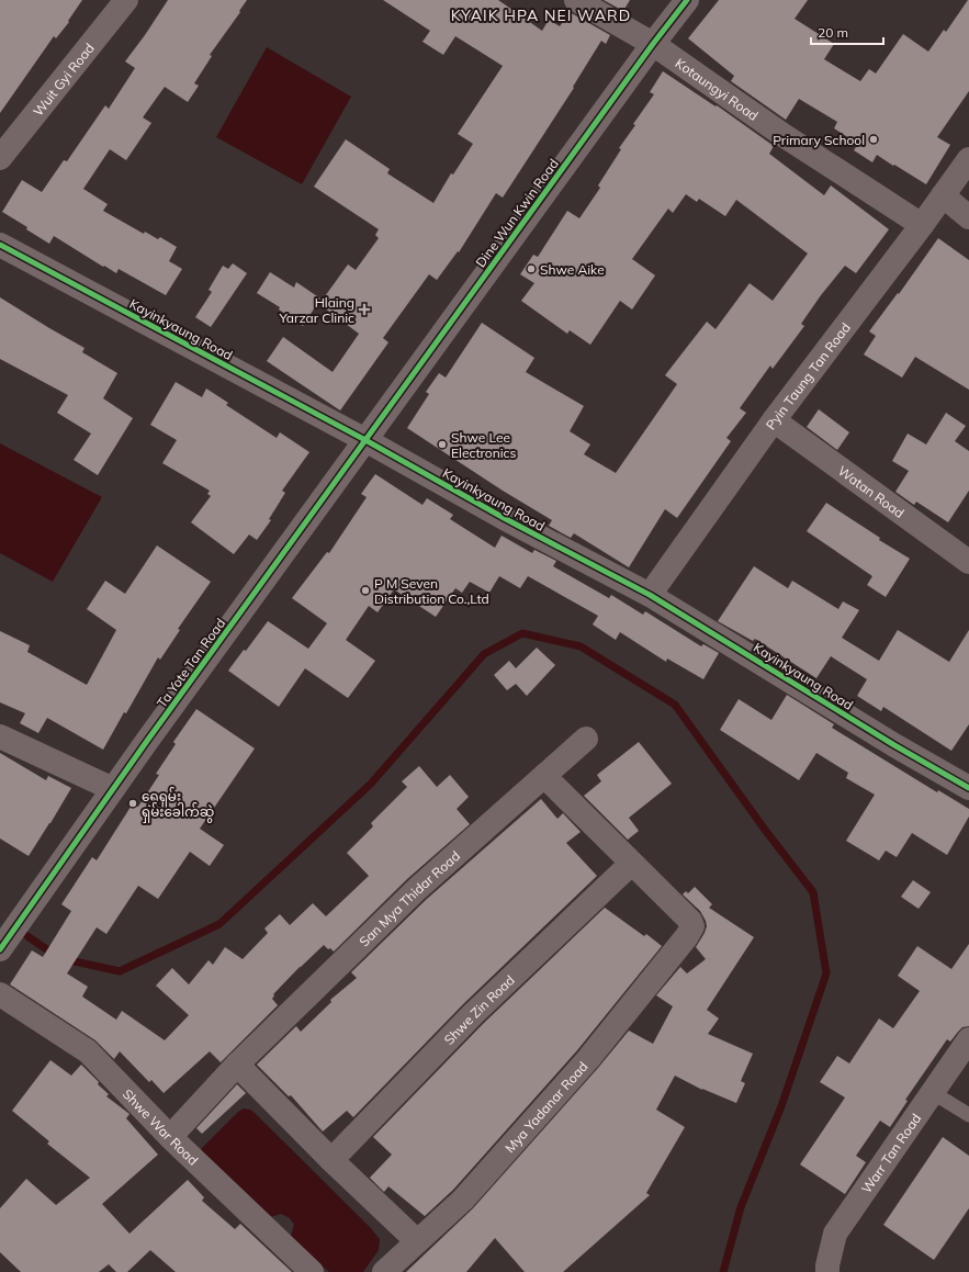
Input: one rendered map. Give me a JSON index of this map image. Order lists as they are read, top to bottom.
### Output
{
  "streets": {
    "street": [
      "Wuit Gyi Road",
      "Kotaungyi Road",
      "Dine Wun Kwin Road",
      "Kayinkyaung Road",
      "Pyin Taung Tan Road",
      "Watan Road",
      "Ta Yote Tan Road",
      "San Mya Thidar Road",
      "Shwe Zin Road",
      "Mya Yadanar Road",
      "Shwe War Road",
      "Warr Tan Road"
    ]
  },
  "crossings": [
    ["Kotaungyi Road", "Dine Wun Kwin Road"],
    ["Kotaungyi Road", "Pyin Taung Tan Road"],
    ["Dine Wun Kwin Road", "Kayinkyaung Road"],
    ["Dine Wun Kwin Road", "Ta Yote Tan Road"],
    ["Kayinkyaung Road", "Pyin Taung Tan Road"],
    ["Kayinkyaung Road", "Ta Yote Tan Road"],
    ["Pyin Taung Tan Road", "Watan Road"],
    ["San Mya Thidar Road", "Shwe War Road"],
    ["Shwe Zin Road", "Mya Yadanar Road"]
  ],
  "districts": ["KYAIK HPA NEI WARD"],
  "places": {
    "other": [
      "Primary School",
      "Shwe Aike",
      "Shwe Lee Electronics",
      "P M Seven Distribution Co.,Ltd",
      "ရွှေရှမ်း ရှမ်းခေါက်ဆွဲ"
    ],
    "health": ["Hlaing Yarzar Clinic"]
  },
  "scale_bar": "20 m"
}
